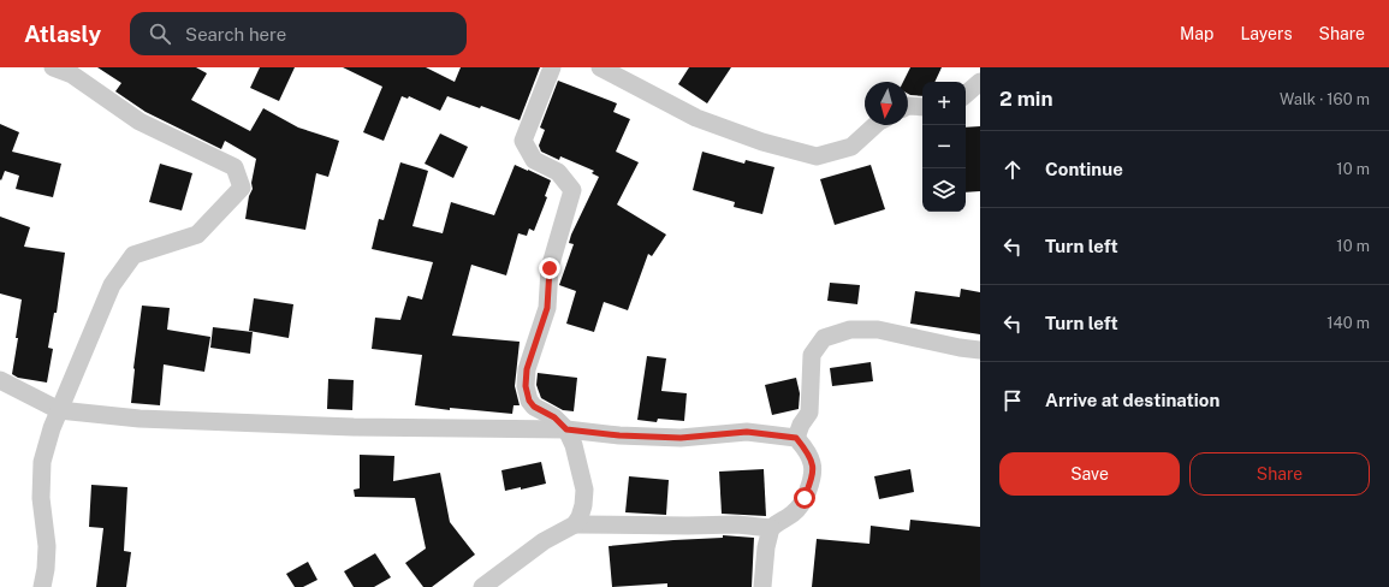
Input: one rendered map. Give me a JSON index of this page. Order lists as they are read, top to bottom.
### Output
{
  "north": "bottom",
  "page": {
    "header": "Atlasly",
    "search": "Search here",
    "nav": ["Map", "Layers", "Share"],
    "heading": ["2 min", "Walk · 160 m"],
    "map_buttons": ["+", "−"],
    "list": [
      ["Continue", "10 m"],
      ["Turn left", "10 m"],
      ["Turn left", "140 m"],
      "Arrive at destination"
    ],
    "buttons": ["Save", "Share"]
  }
}
